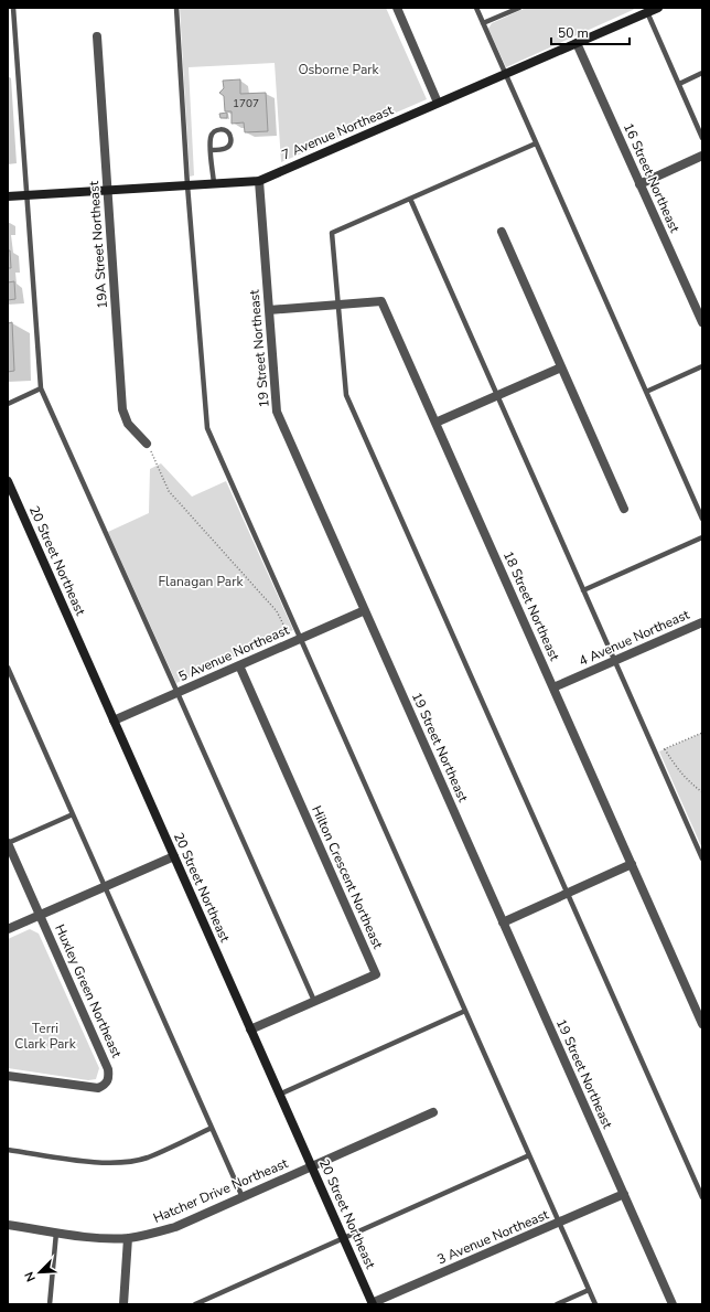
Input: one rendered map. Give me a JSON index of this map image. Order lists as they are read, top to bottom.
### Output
{
  "streets": {
    "street": [
      "7 Avenue Northeast",
      "16 Street Northeast",
      "19A Street Northeast",
      "19 Street Northeast",
      "20 Street Northeast",
      "18 Street Northeast",
      "4 Avenue Northeast",
      "5 Avenue Northeast",
      "Hilton Crescent Northeast",
      "Huxley Green Northeast",
      "Hatcher Drive Northeast",
      "3 Avenue Northeast"
    ]
  },
  "crossings": [
    ["7 Avenue Northeast", "16 Street Northeast"],
    ["7 Avenue Northeast", "19A Street Northeast"],
    ["7 Avenue Northeast", "19 Street Northeast"],
    ["19 Street Northeast", "18 Street Northeast"],
    ["19 Street Northeast", "5 Avenue Northeast"],
    ["19 Street Northeast", "3 Avenue Northeast"],
    ["20 Street Northeast", "5 Avenue Northeast"],
    ["20 Street Northeast", "Hilton Crescent Northeast"],
    ["20 Street Northeast", "Hatcher Drive Northeast"],
    ["20 Street Northeast", "3 Avenue Northeast"],
    ["18 Street Northeast", "4 Avenue Northeast"],
    ["5 Avenue Northeast", "Hilton Crescent Northeast"]
  ],
  "parks": ["Osborne Park", "Flanagan Park", "Terri Clark Park"],
  "house_numbers": ["1707"],
  "scale_bar": "50 m",
  "north": "bottom left"
}
